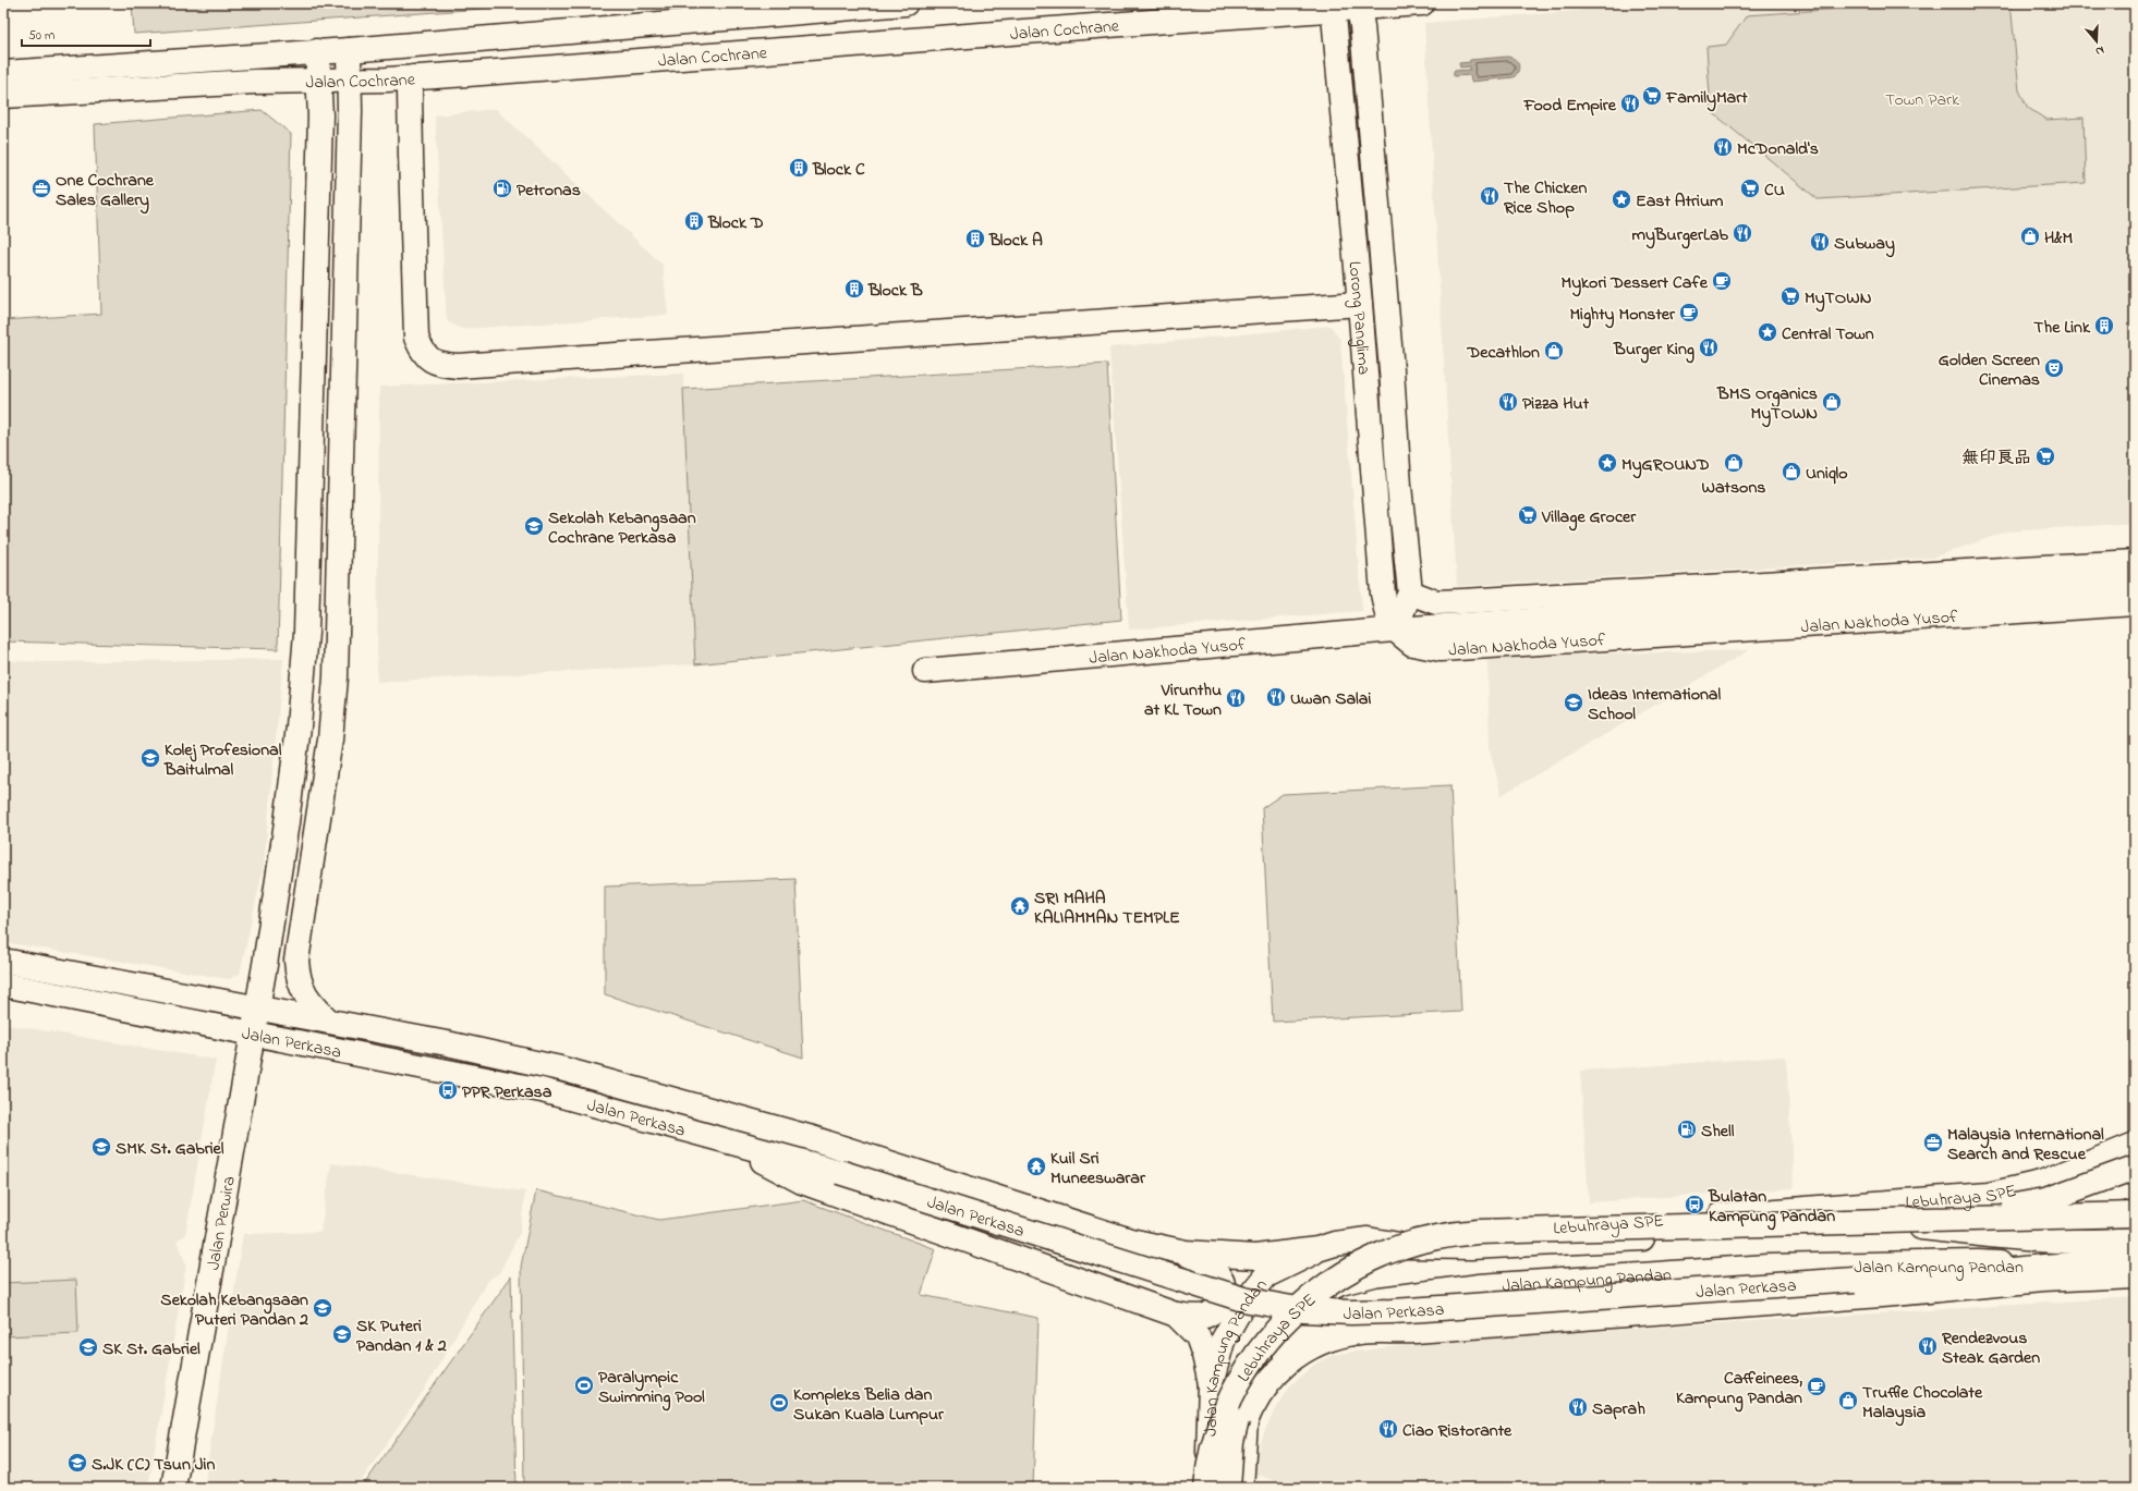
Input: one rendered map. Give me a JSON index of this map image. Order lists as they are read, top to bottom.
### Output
{
  "streets": {
    "main road": [
      "Jalan Cochrane",
      "Lorong Panglima",
      "Jalan Nakhoda Yusof",
      "Jalan Perkasa",
      "Lebuhraya SPE",
      "Jalan Perwira",
      "Jalan Kampung Pandan"
    ]
  },
  "crossings": [
    ["Jalan Cochrane", "Lorong Panglima"],
    ["Jalan Cochrane", "Jalan Perwira"],
    ["Lorong Panglima", "Jalan Nakhoda Yusof"],
    ["Jalan Perkasa", "Jalan Perwira"],
    ["Jalan Perkasa", "Jalan Kampung Pandan"],
    ["Lebuhraya SPE", "Jalan Kampung Pandan"]
  ],
  "parks": ["Town Park"],
  "places": {
    "supermarket": [
      "FamilyMart",
      "CU",
      "MyTOWN",
      "無印良品",
      "Village Grocer"
    ],
    "restaurant": [
      "Food Empire",
      "McDonald's",
      "The Chicken Rice Shop",
      "myBurgerLab",
      "Subway",
      "Burger King",
      "Pizza Hut",
      "Uwan Salai",
      "Virunthu at KL Town",
      "Rendezvous Steak Garden",
      "Saprah",
      "Ciao Ristorante"
    ],
    "building": [
      "Block C",
      "Block D",
      "Block A",
      "Block B",
      "The Link"
    ],
    "office": ["One Cochrane Sales Gallery", "Malaysia International Search and Rescue"],
    "fuel station": ["Petronas", "Shell"],
    "place": ["East Atrium", "Central Town", "MyGROUND"],
    "shop": [
      "H&M",
      "Decathlon",
      "BMS Organics MyTOWN",
      "Watsons",
      "Uniqlo",
      "Truffle Chocolate Malaysia"
    ],
    "cafe": ["Mykori Dessert Cafe", "Mighty Monster", "Caffeinees, Kampung Pandan"],
    "theatre": ["Golden Screen Cinemas"],
    "school or university": [
      "Sekolah Kebangsaan Cochrane Perkasa",
      "Ideas International School",
      "Kolej Profesional Baitulmal",
      "SMK St. Gabriel",
      "Sekolah Kebangsaan Puteri Pandan 2",
      "SK Puteri Pandan 1 & 2",
      "SK St. Gabriel",
      "S.JK (C) Tsun Jin"
    ],
    "temple": ["SRI MAHA KALIAMMAN TEMPLE", "Kuil Sri Muneeswarar"],
    "bus stop": ["PPR Perkasa", "Bulatan Kampung Pandan"],
    "sports": ["Paralympic Swimming Pool", "Kompleks Belia dan Sukan Kuala Lumpur"]
  },
  "scale_bar": "50 m",
  "north": "bottom"
}
